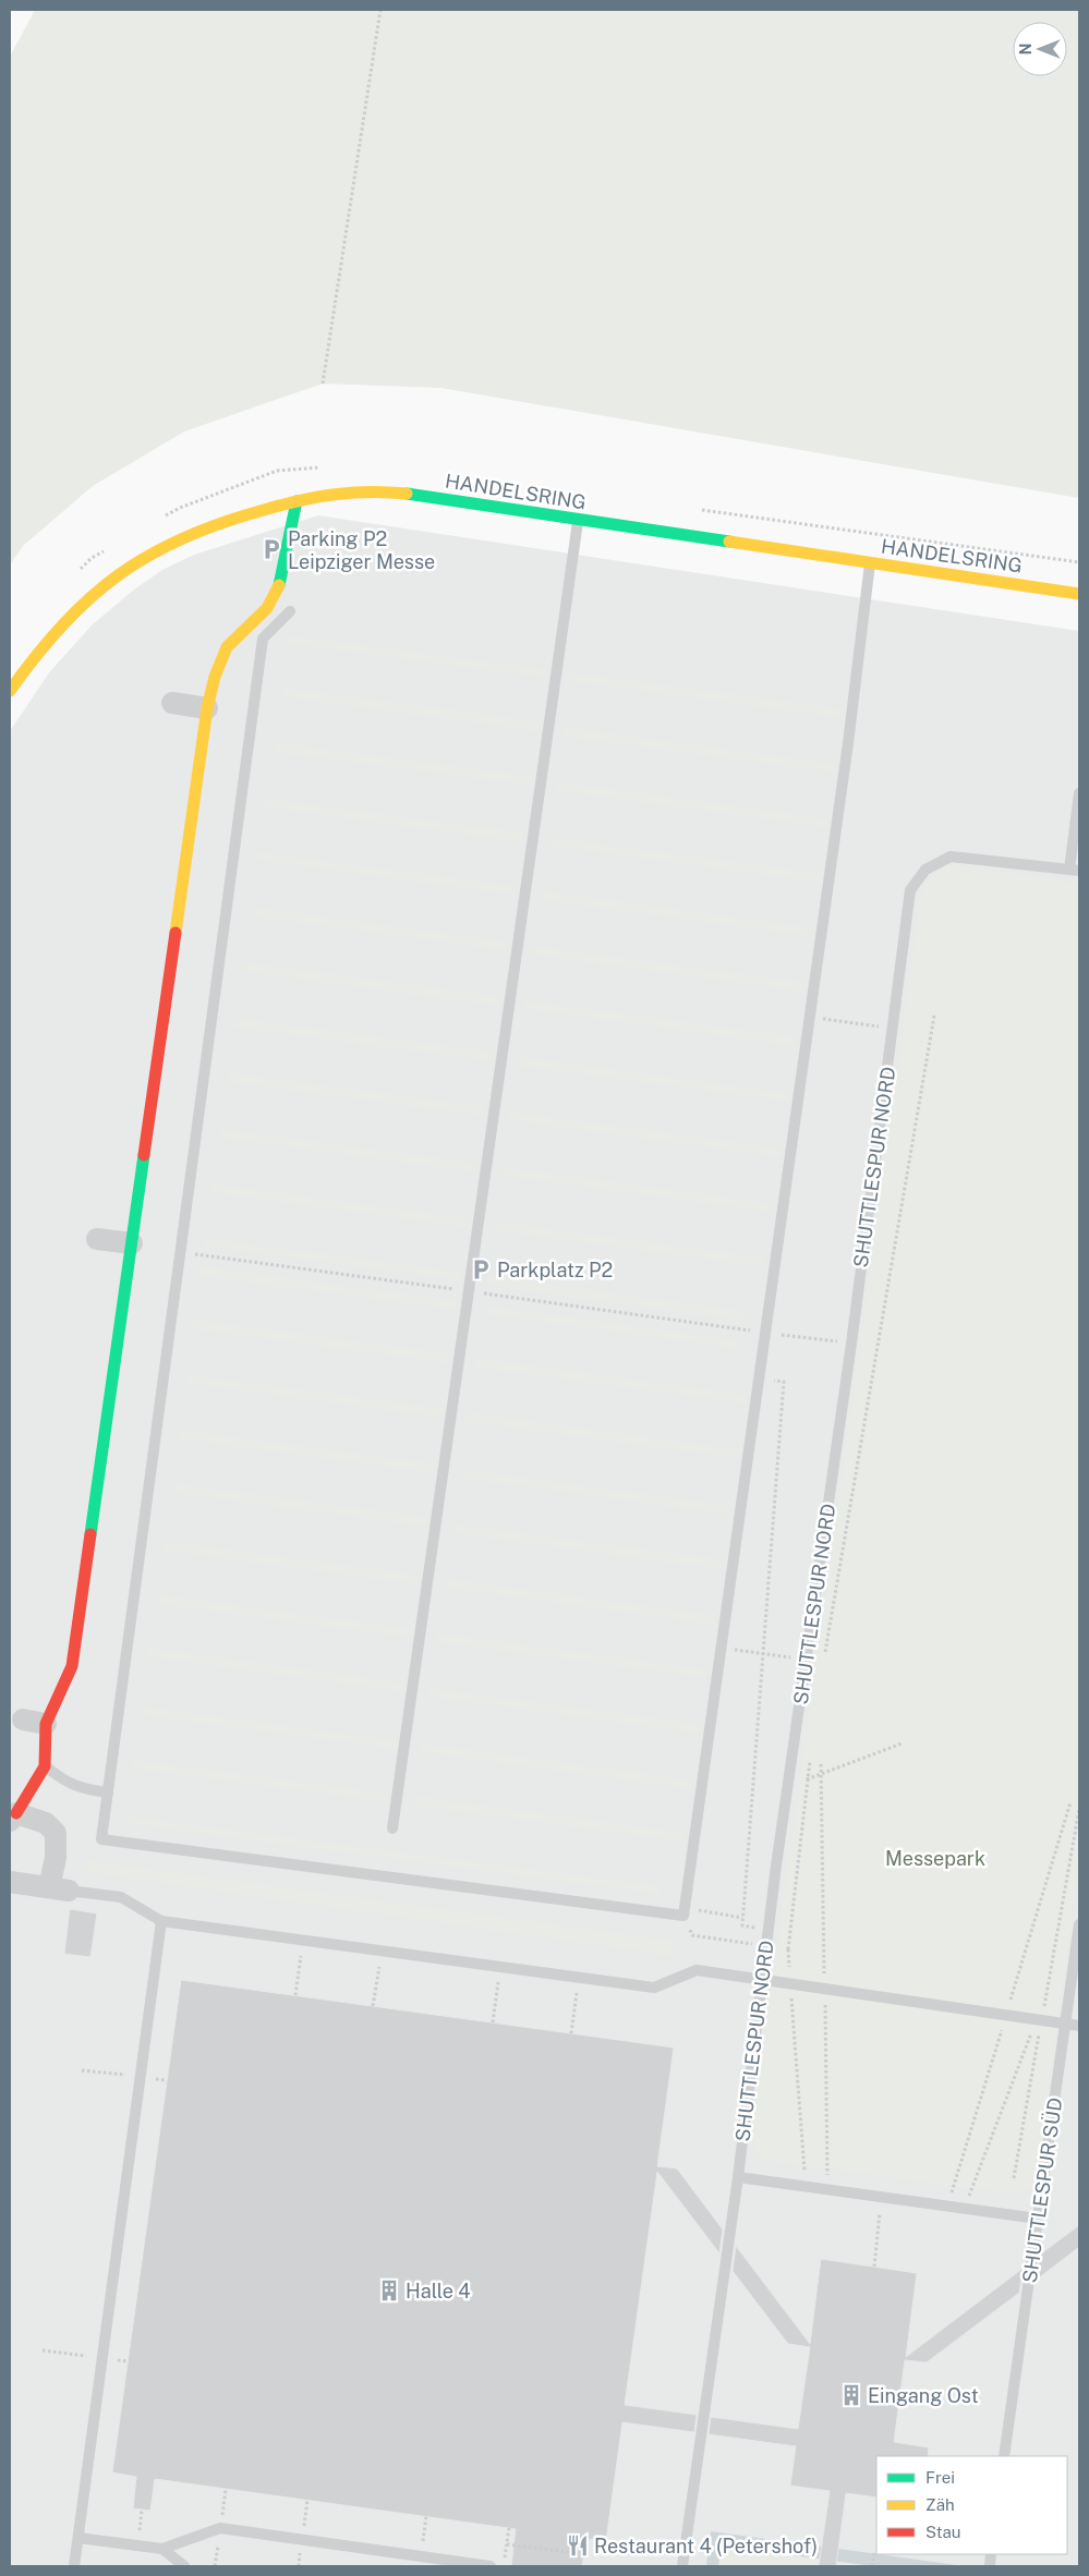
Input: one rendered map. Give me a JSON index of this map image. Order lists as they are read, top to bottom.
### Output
{
  "streets": {
    "street": ["HANDELSRING"],
    "lane": ["SHUTTLESPUR NORD", "SHUTTLESPUR SÜD"]
  },
  "parks": ["Messepark"],
  "places": {
    "parking": ["Parking P2 Leipziger Messe", "Parkplatz P2"],
    "building": ["Halle 4", "Eingang Ost"],
    "restaurant": ["Restaurant 4 (Petershof)"]
  },
  "legend": ["Frei", "Zäh", "Stau"],
  "north": "left"
}
